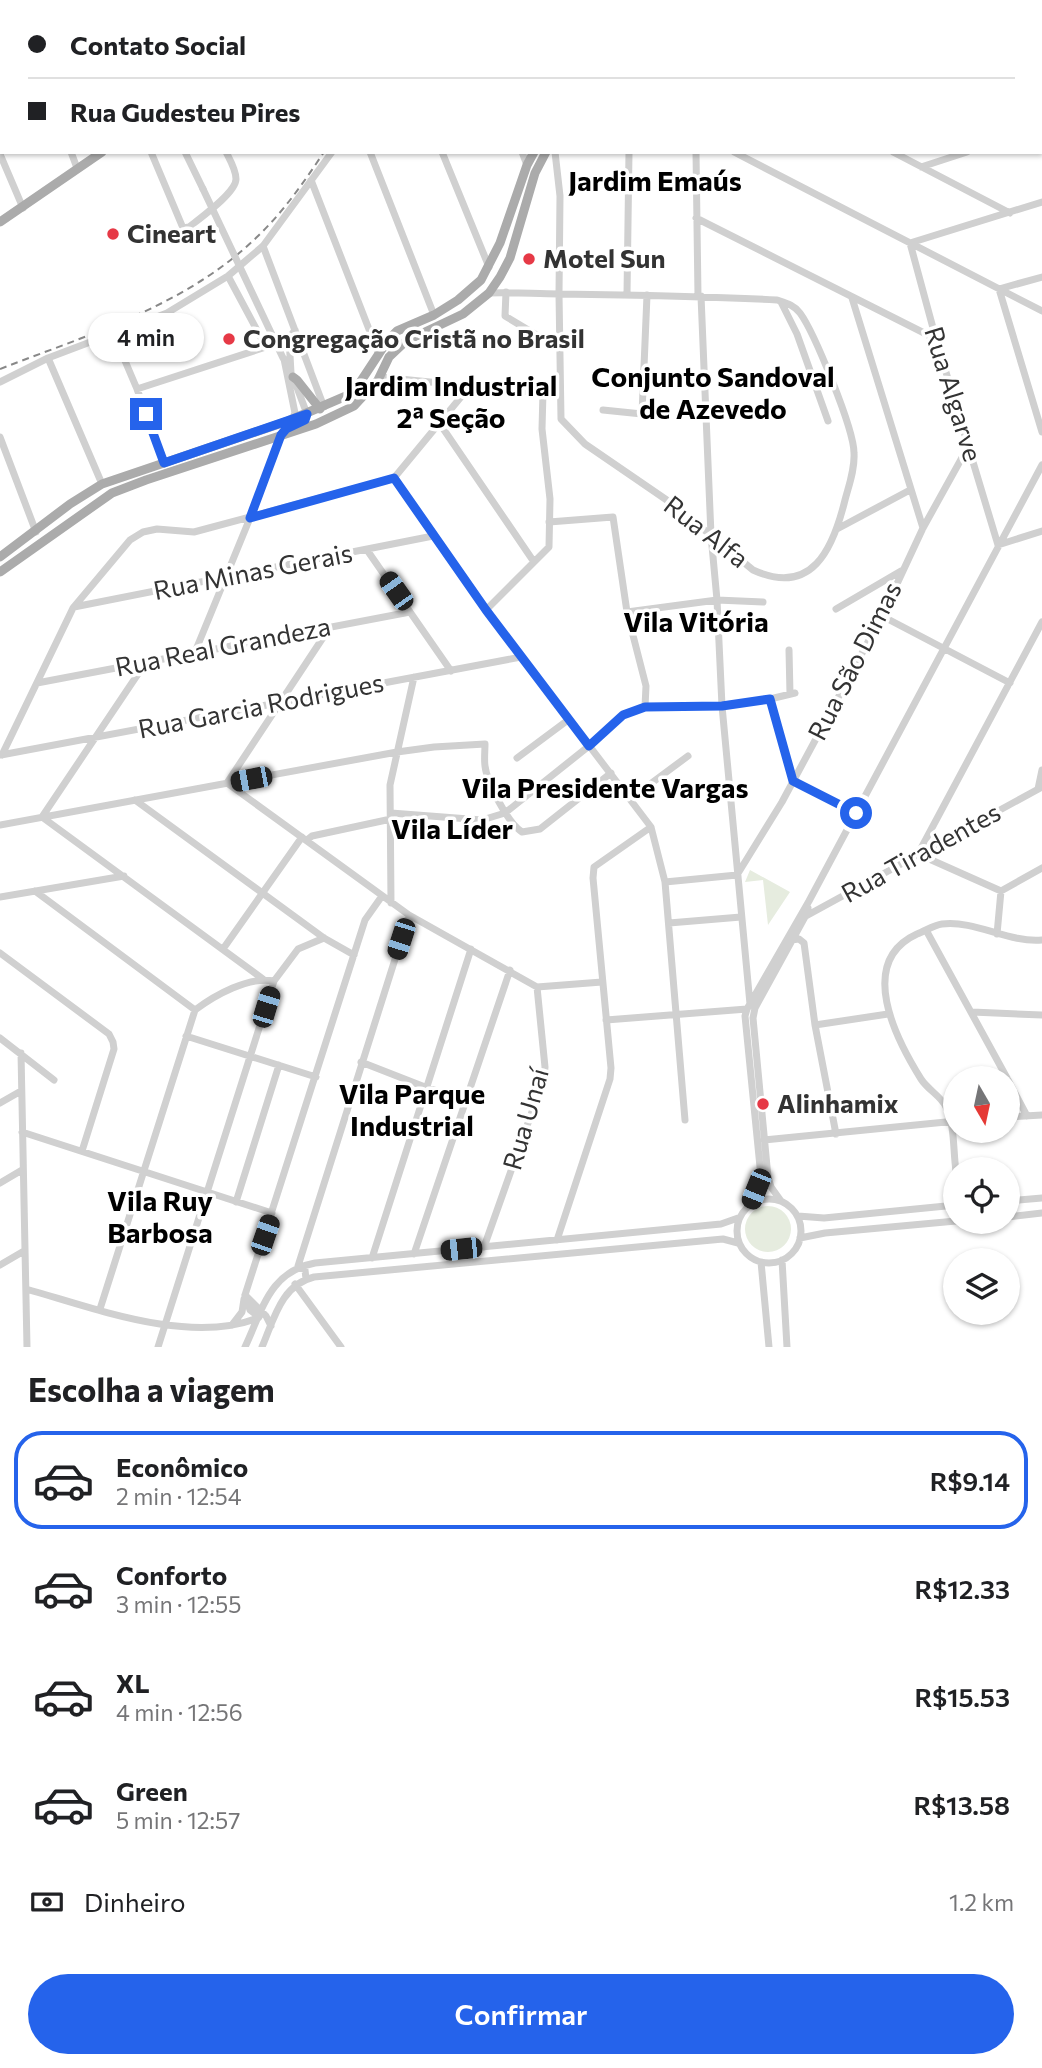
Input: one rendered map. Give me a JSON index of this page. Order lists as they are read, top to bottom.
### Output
{
  "streets": {
    "street": [
      "Rua Algarve",
      "Rua Alfa",
      "Rua Minas Gerais",
      "Rua Real Grandeza",
      "Rua São Dimas",
      "Rua Garcia Rodrigues",
      "Rua Tiradentes",
      "Rua Unaí"
    ]
  },
  "crossings": [
    ["Rua Algarve", "Rua São Dimas"]
  ],
  "districts": [
    "Jardim Emaús",
    "Conjunto Sandoval de Azevedo",
    "Jardim Industrial 2ª Seção",
    "Vila Vitória",
    "Vila Presidente Vargas",
    "Vila Líder",
    "Vila Parque Industrial",
    "Vila Ruy Barbosa"
  ],
  "places": [
    "Cineart",
    "Motel Sun",
    "Congregação Cristã no Brasil",
    "Alinhamix"
  ],
  "north": "bottom",
  "page": {
    "banner": ["Contato Social", "Rua Gudesteu Pires"],
    "bubble": "4 min",
    "heading": "Escolha a viagem",
    "list": [
      {
        "name": "Econômico",
        "note": "2 min · 12:54",
        "value": "R$9.14"
      },
      {
        "name": "Conforto",
        "note": "3 min · 12:55",
        "value": "R$12.33"
      },
      {
        "name": "XL",
        "note": "4 min · 12:56",
        "value": "R$15.53"
      },
      {
        "name": "Green",
        "note": "5 min · 12:57",
        "value": "R$13.58"
      }
    ],
    "pay": ["Dinheiro", "1.2 km"],
    "buttons": "Confirmar"
  }
}
